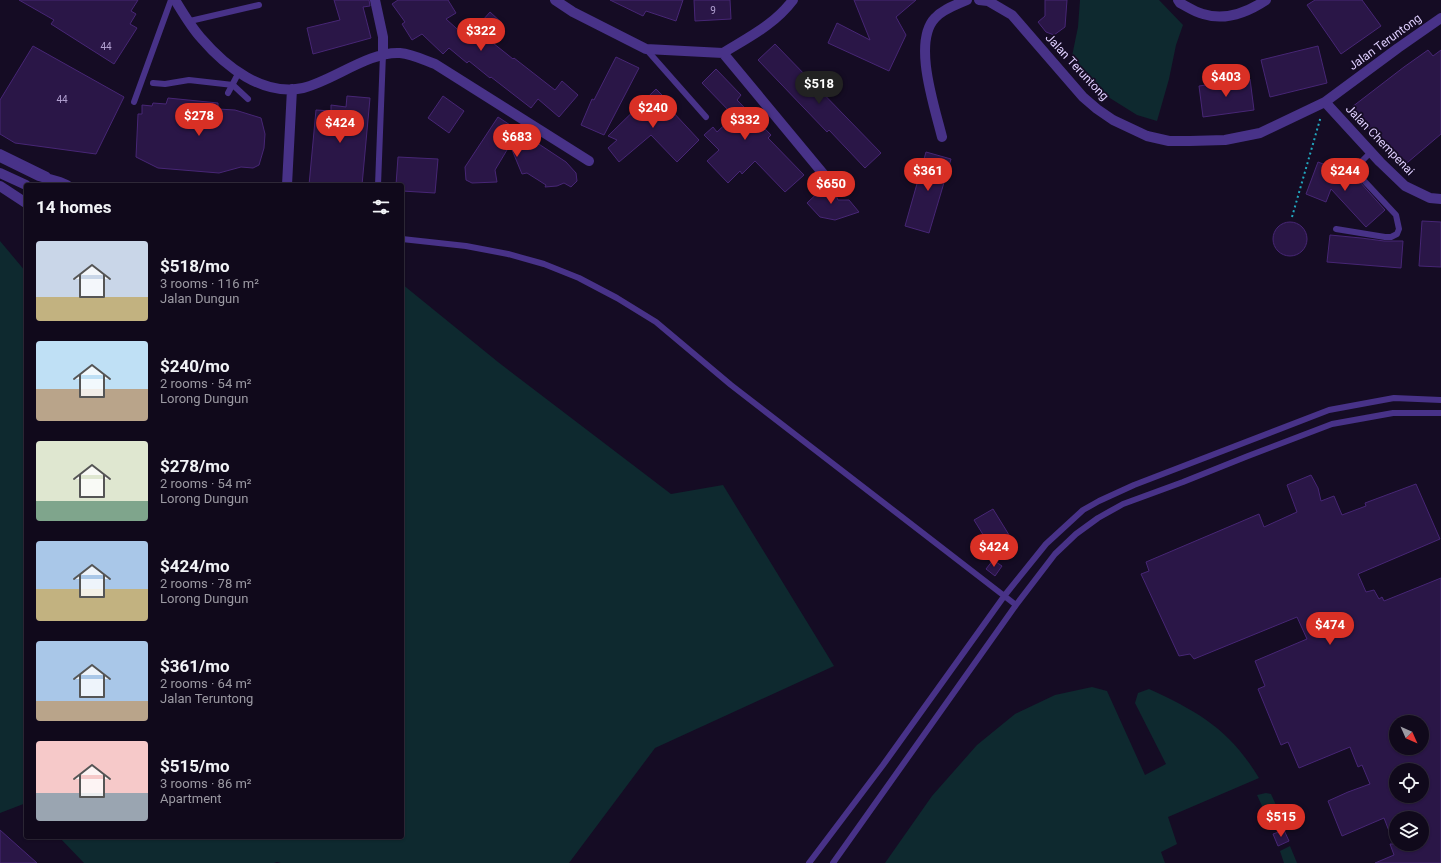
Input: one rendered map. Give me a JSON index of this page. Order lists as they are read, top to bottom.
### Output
{
  "streets": {
    "street": ["Jalan Teruntong", "Jalan Chempenai"]
  },
  "crossings": [
    ["Jalan Teruntong", "Jalan Chempenai"]
  ],
  "house_numbers": ["9", "44", "44"],
  "north": "bottom right",
  "page": {
    "price": [
      "$322",
      "$403",
      "$518",
      "$240",
      "$278",
      "$332",
      "$424",
      "$683",
      "$361",
      "$244",
      "$650",
      "$424",
      "$474",
      "$515"
    ],
    "heading": "14 homes",
    "list": [
      {
        "name": "$518/mo",
        "note": "3 rooms · 116 m² · Jalan Dungun"
      },
      {
        "name": "$240/mo",
        "note": "2 rooms · 54 m² · Lorong Dungun"
      },
      {
        "name": "$278/mo",
        "note": "2 rooms · 54 m² · Lorong Dungun"
      },
      {
        "name": "$424/mo",
        "note": "2 rooms · 78 m² · Lorong Dungun"
      },
      {
        "name": "$361/mo",
        "note": "2 rooms · 64 m² · Jalan Teruntong"
      },
      {
        "name": "$515/mo",
        "note": "3 rooms · 86 m² · Apartment"
      }
    ]
  }
}
